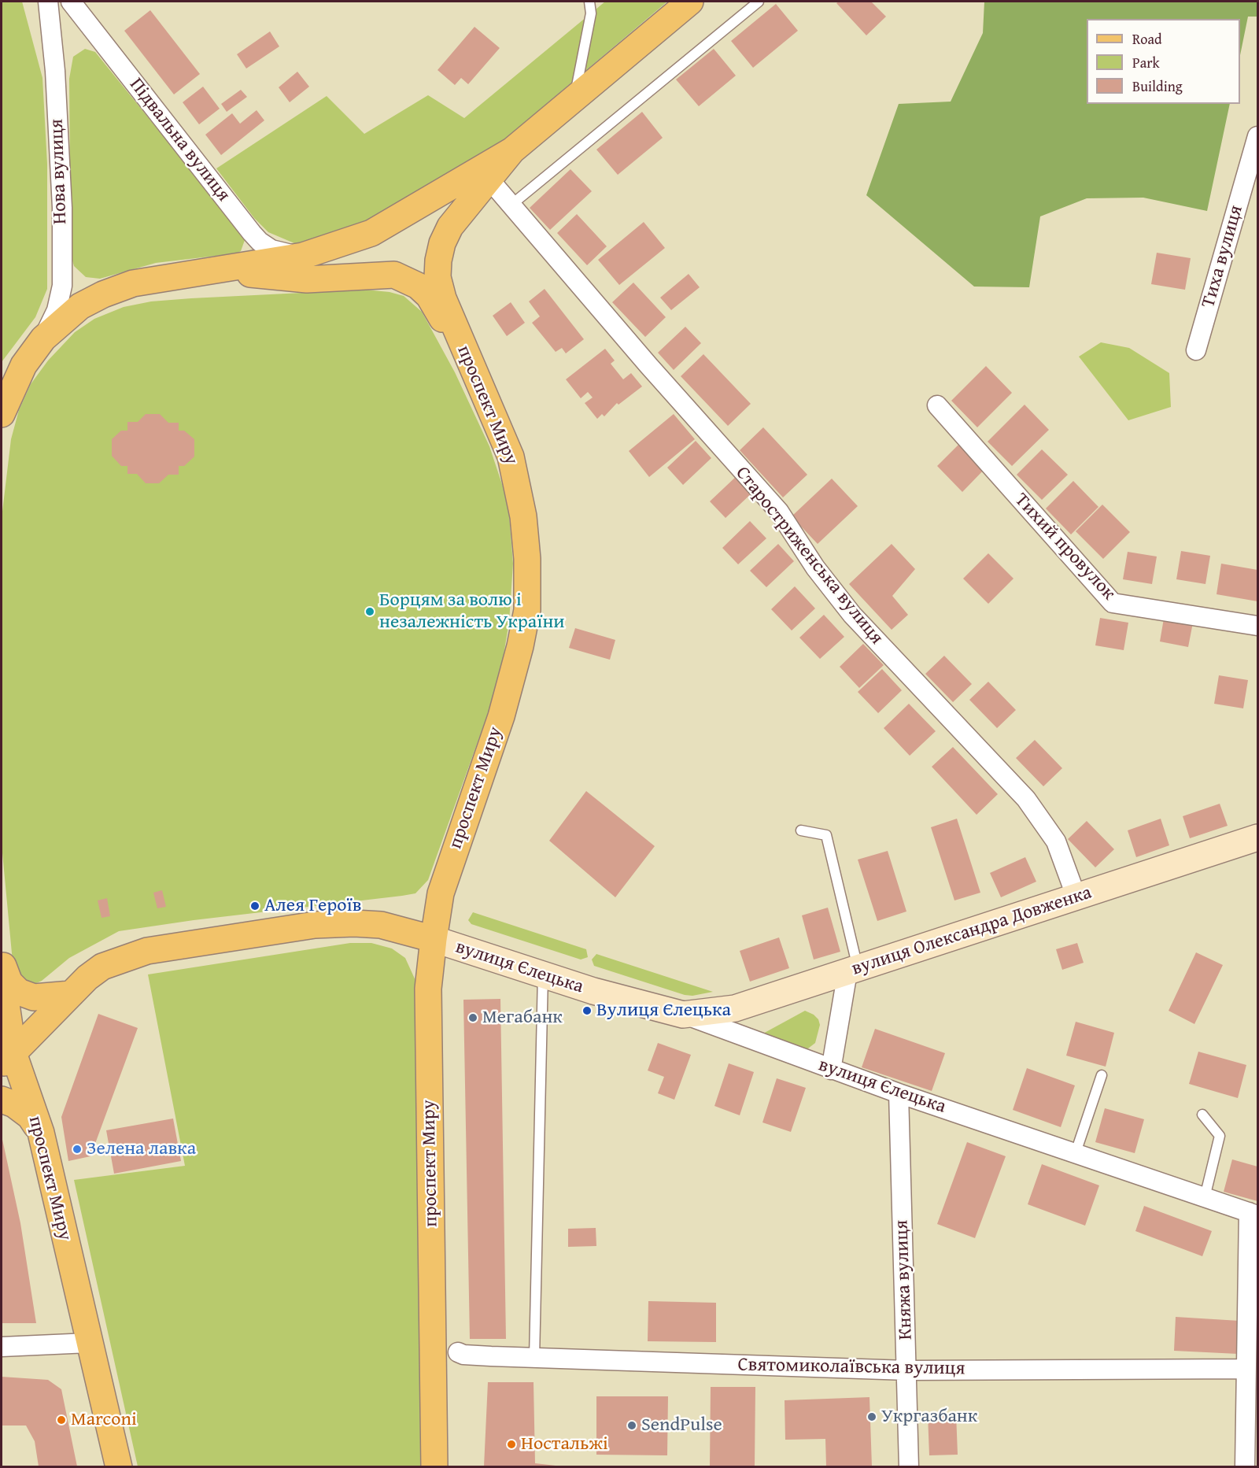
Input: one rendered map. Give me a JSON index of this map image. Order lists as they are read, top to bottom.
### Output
{
  "streets": {
    "main road": ["проспект Миру", "вулиця Олександра Довженка", "вулиця Єлецька"],
    "street": [
      "Підвальна вулиця",
      "Нова вулиця",
      "Тиха вулиця",
      "Тихий провулок",
      "Старостриженська вулиця",
      "Княжа вулиця",
      "Святомиколаївська вулиця"
    ]
  },
  "crossings": [
    ["Підвальна вулиця", "проспект Миру"],
    ["Нова вулиця", "проспект Миру"],
    ["проспект Миру", "Старостриженська вулиця"],
    ["проспект Миру", "вулиця Єлецька"],
    ["Старостриженська вулиця", "вулиця Олександра Довженка"],
    ["вулиця Олександра Довженка", "вулиця Єлецька"],
    ["вулиця Єлецька", "Княжа вулиця"],
    ["Княжа вулиця", "Святомиколаївська вулиця"]
  ],
  "places": [
    "Борцям за волю і незалежність України",
    "Алея Героїв",
    "Вулиця Єлецька",
    "Мегабанк",
    "Зелена лавка",
    "Укргазбанк",
    "Marconi",
    "SendPulse",
    "Ностальжі"
  ],
  "legend": ["Road", "Park", "Building"]
}
